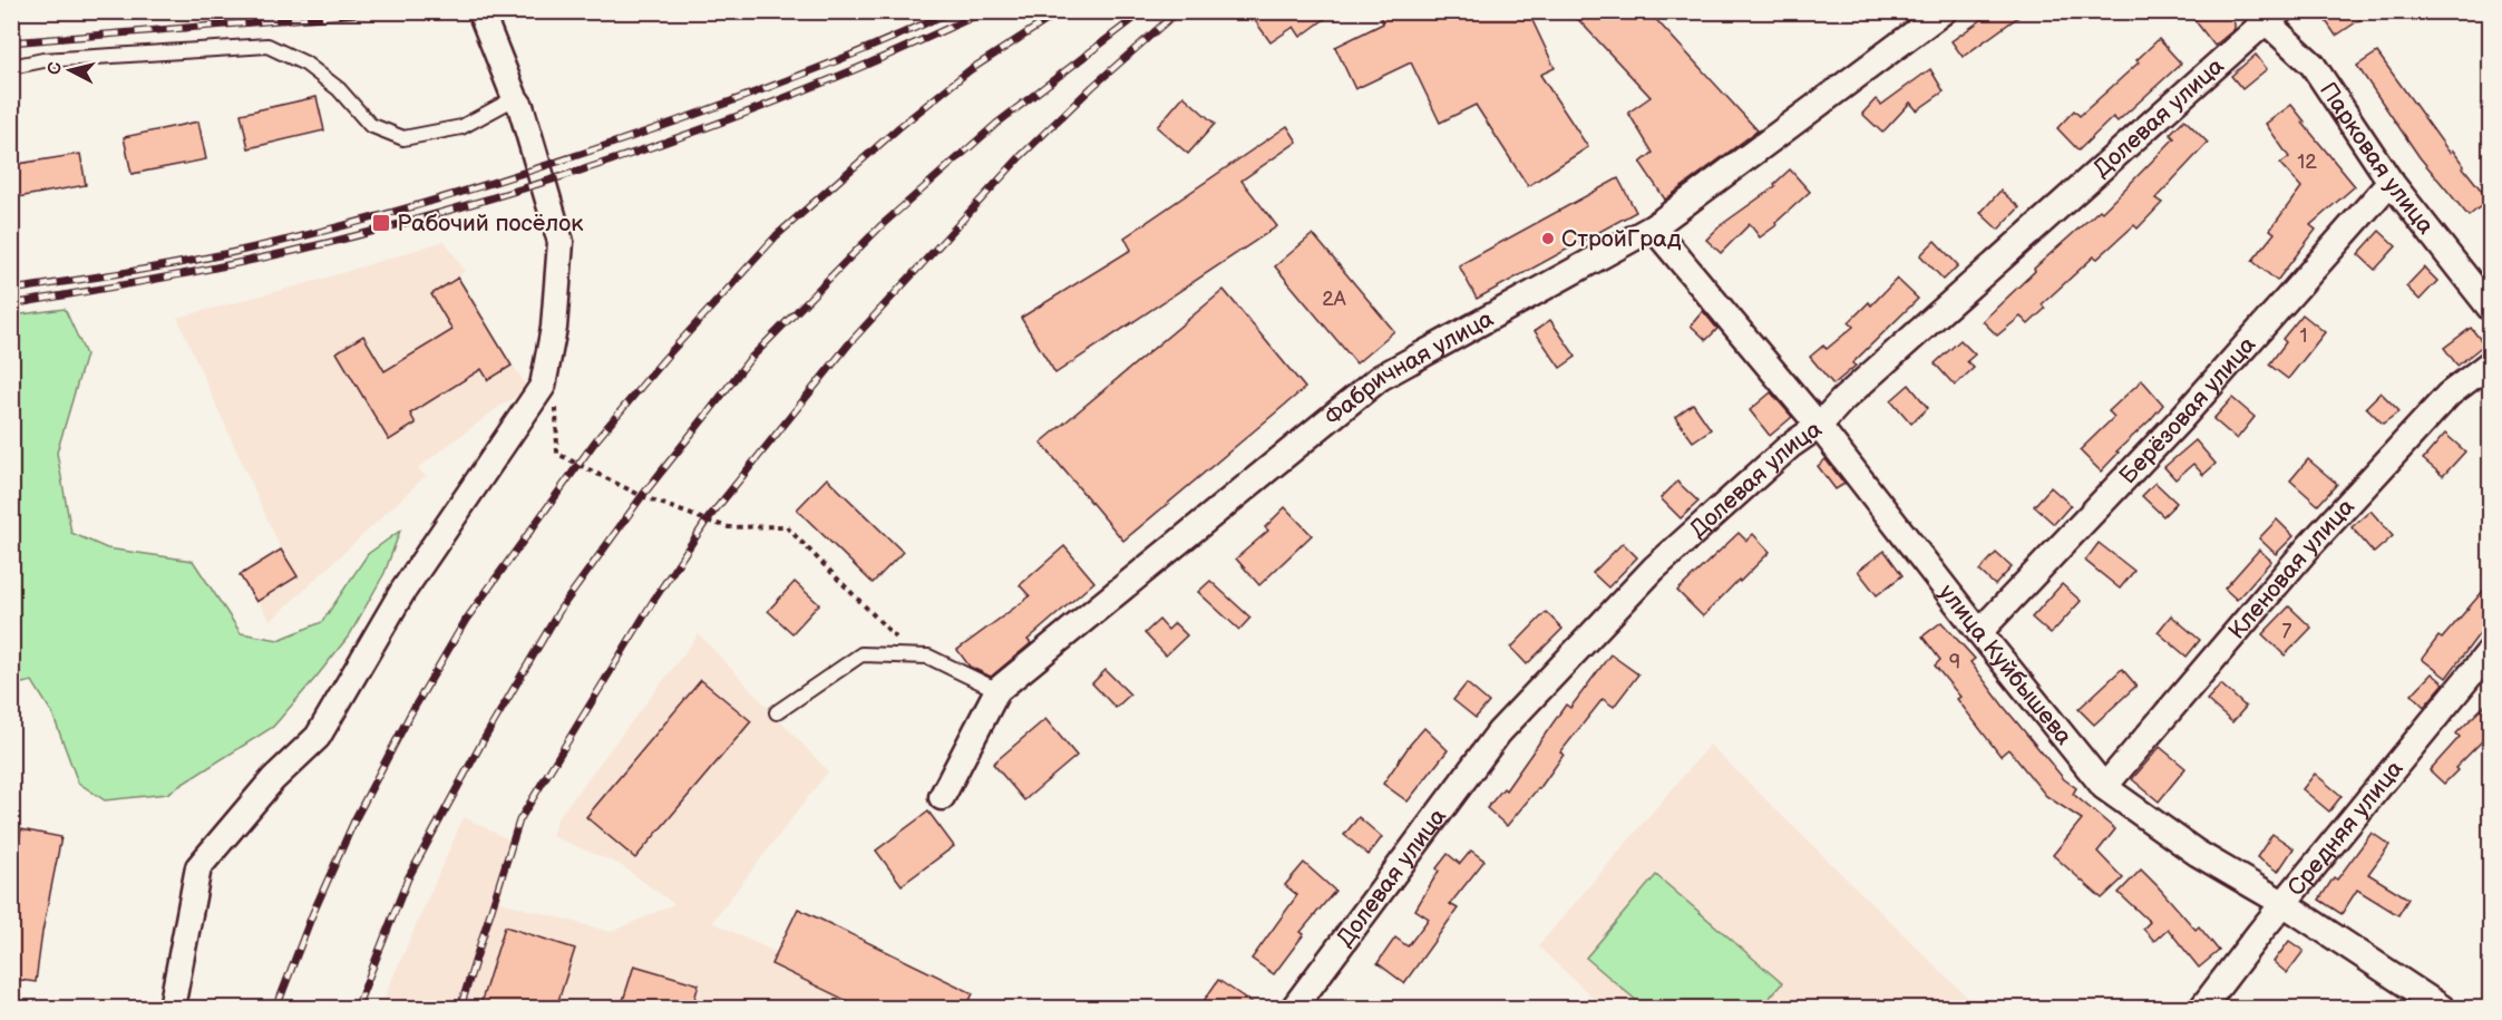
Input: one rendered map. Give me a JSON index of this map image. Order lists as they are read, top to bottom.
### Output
{
  "streets": {
    "street": [
      "Долевая улица",
      "Парковая улица",
      "Фабричная улица",
      "Берёзовая улица",
      "Кленовая улица",
      "улица Куйбышева",
      "Средняя улица"
    ]
  },
  "crossings": [
    ["Долевая улица", "Парковая улица"],
    ["Долевая улица", "улица Куйбышева"],
    ["Парковая улица", "Берёзовая улица"],
    ["Фабричная улица", "улица Куйбышева"],
    ["Берёзовая улица", "улица Куйбышева"],
    ["Кленовая улица", "улица Куйбышева"],
    ["улица Куйбышева", "Средняя улица"]
  ],
  "places": {
    "transit": ["Рабочий посёлок"],
    "other": ["СтройГрад"]
  },
  "house_numbers": [
    "12",
    "2А",
    "1",
    "7",
    "9"
  ],
  "north": "left"
}
